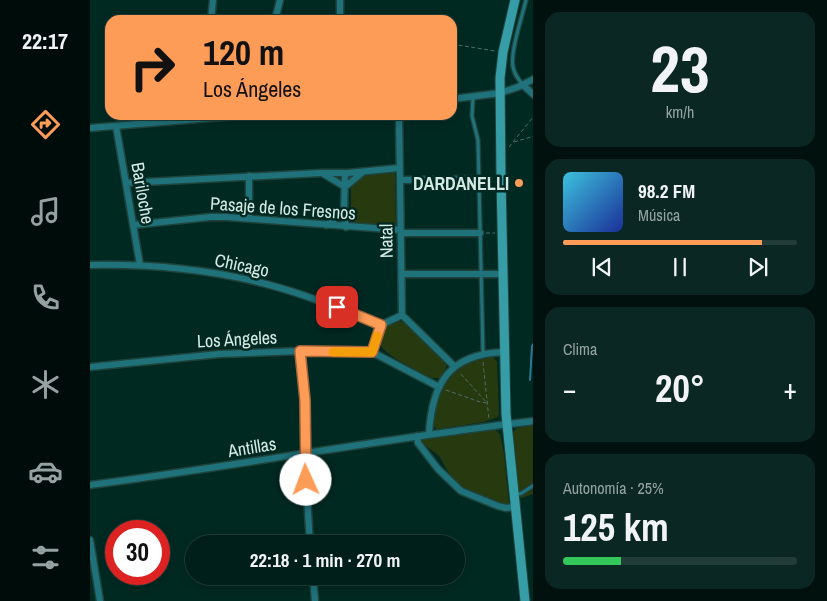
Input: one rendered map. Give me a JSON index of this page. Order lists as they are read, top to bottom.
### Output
{
  "streets": {
    "street": [
      "Bariloche",
      "Pasaje de los Fresnos",
      "Natal",
      "Chicago",
      "Los Ángeles",
      "Antillas"
    ]
  },
  "crossings": [
    ["Bariloche", "Pasaje de los Fresnos"],
    ["Bariloche", "Chicago"],
    ["Pasaje de los Fresnos", "Natal"]
  ],
  "places": ["DARDANELLI"],
  "page": {
    "tabs": "22:17",
    "tile": [
      ["23", "km/h"],
      "Clima",
      ["Autonomía · 25%", "125 km"]
    ],
    "turn": ["120 m", "Los Ángeles"],
    "song": ["98.2 FM", "Música"],
    "heat": ["−", "20°", "+"],
    "limit": "30",
    "trip": "22:18 · 1 min · 270 m"
  }
}
